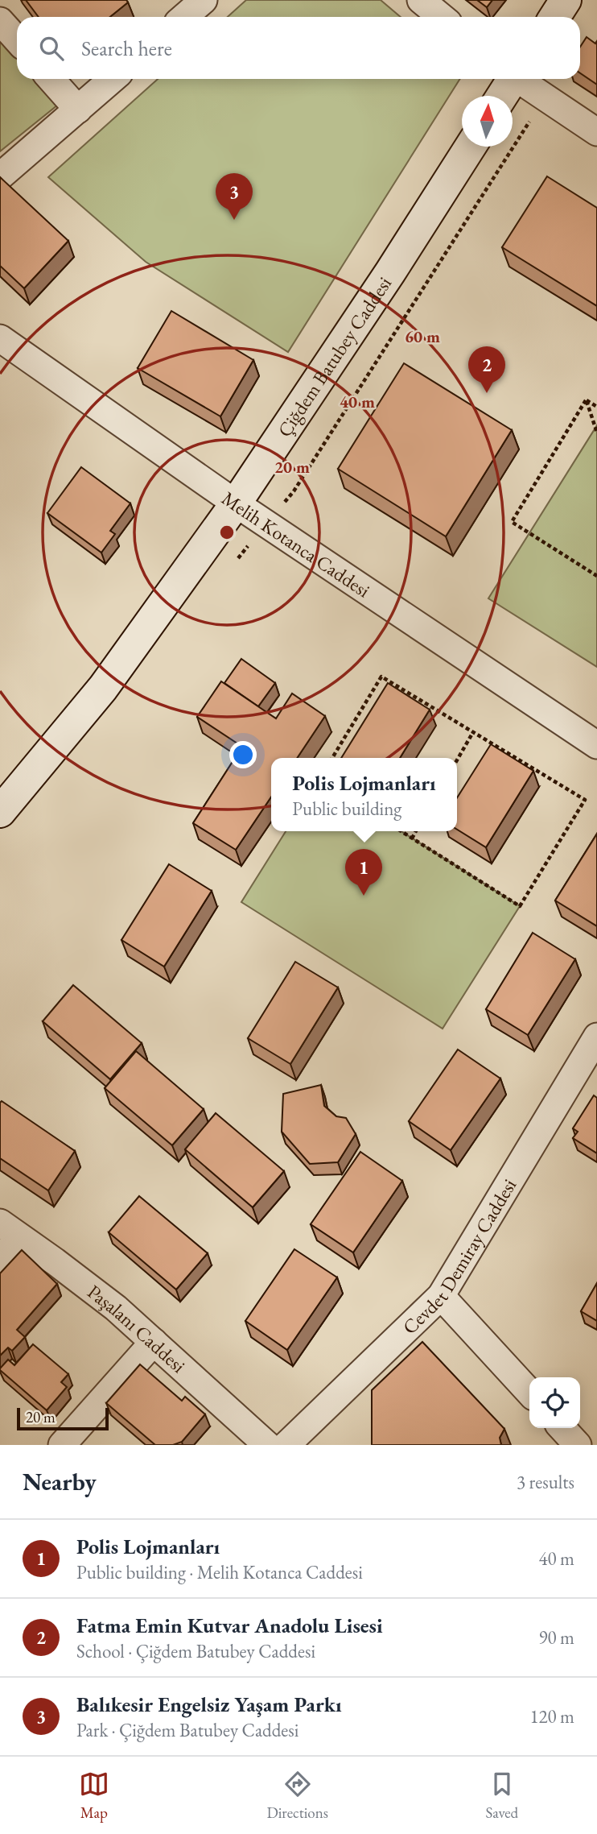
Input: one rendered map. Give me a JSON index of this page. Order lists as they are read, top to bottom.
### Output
{
  "streets": {
    "main road": ["Çiğdem Batubey Caddesi"],
    "street": ["Melih Kotanca Caddesi", "Cevdet Demiray Caddesi", "Paşalanı Caddesi"]
  },
  "crossings": [
    ["Çiğdem Batubey Caddesi", "Melih Kotanca Caddesi"]
  ],
  "scale_bar": "20 m",
  "north": "top",
  "page": {
    "search": "Search here",
    "pins": ["3", "2", "1"],
    "popup": ["Polis Lojmanları", "Public building"],
    "scale": "20 m",
    "heading": ["Nearby", "3 results"],
    "list": [
      {
        "mark": "1",
        "name": "Polis Lojmanları",
        "note": "Public building · Melih Kotanca Caddesi",
        "value": "40 m"
      },
      {
        "mark": "2",
        "name": "Fatma Emin Kutvar Anadolu Lisesi",
        "note": "School · Çiğdem Batubey Caddesi",
        "value": "90 m"
      },
      {
        "mark": "3",
        "name": "Balıkesir Engelsiz Yaşam Parkı",
        "note": "Park · Çiğdem Batubey Caddesi",
        "value": "120 m"
      }
    ],
    "nav": ["Map", "Directions", "Saved"]
  },
  "rings": ["60 m", "40 m", "20 m"]
}
